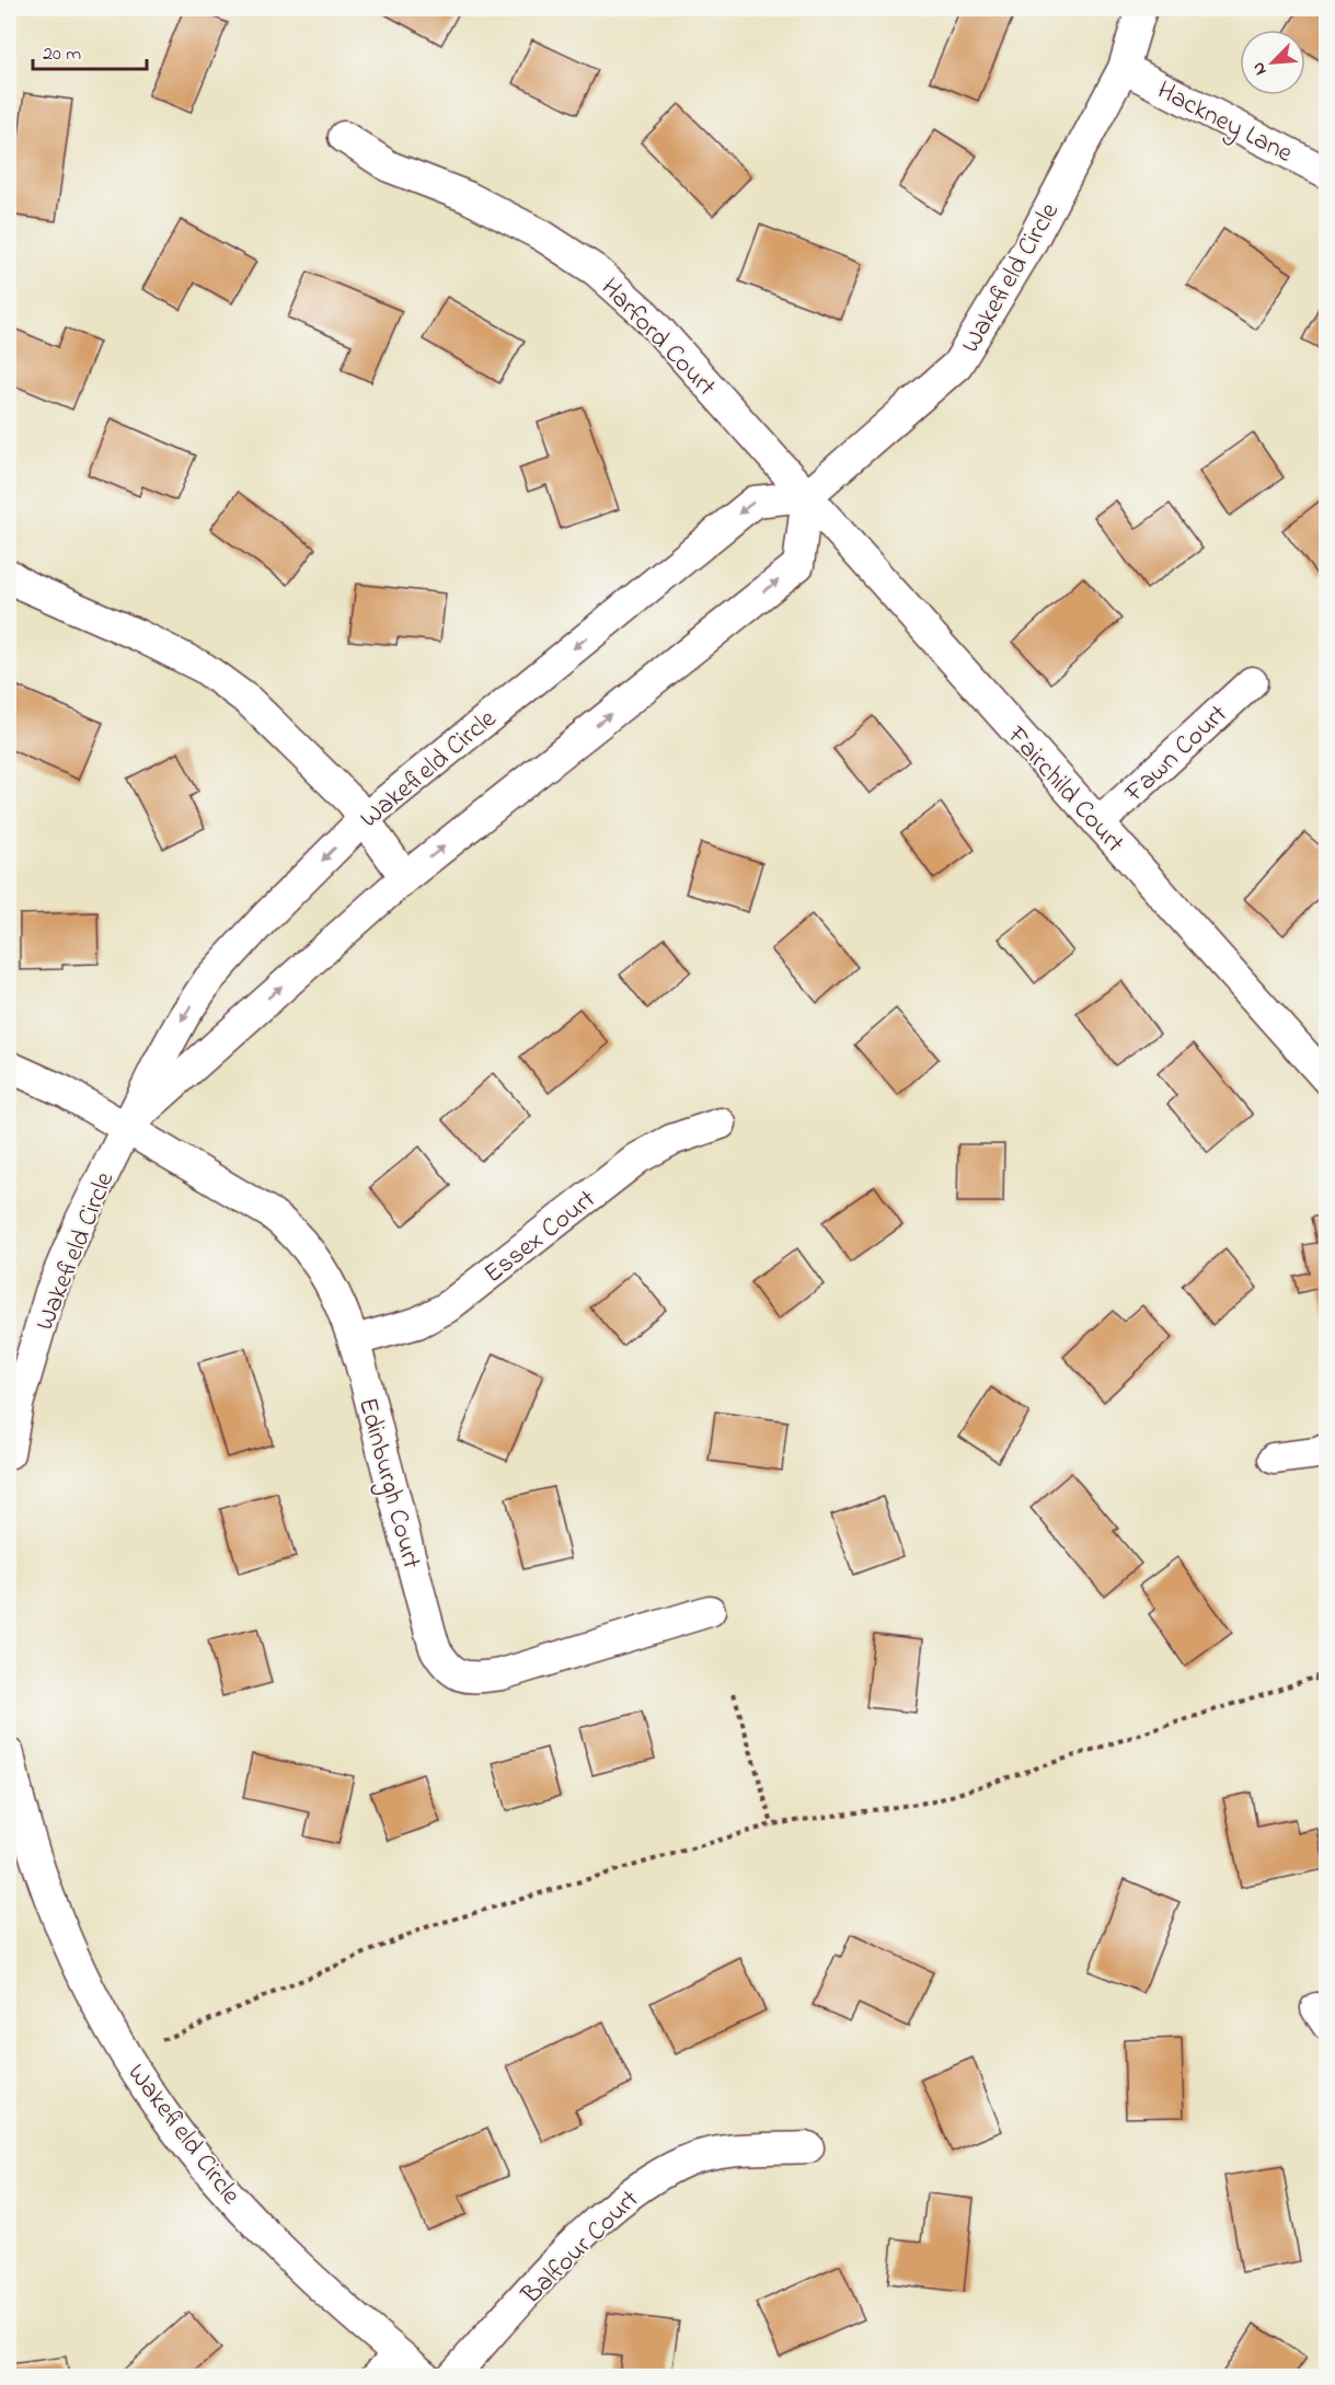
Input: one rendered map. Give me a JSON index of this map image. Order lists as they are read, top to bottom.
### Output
{
  "streets": {
    "street": [
      "Hackney Lane",
      "Wakefield Circle",
      "Harford Court",
      "Fawn Court",
      "Fairchild Court",
      "Essex Court",
      "Edinburgh Court",
      "Balfour Court"
    ]
  },
  "crossings": [
    ["Hackney Lane", "Wakefield Circle"],
    ["Wakefield Circle", "Harford Court"],
    ["Wakefield Circle", "Fairchild Court"],
    ["Wakefield Circle", "Edinburgh Court"],
    ["Harford Court", "Fairchild Court"],
    ["Fawn Court", "Fairchild Court"],
    ["Essex Court", "Edinburgh Court"]
  ],
  "scale_bar": "20 m",
  "north": "bottom left"
}
